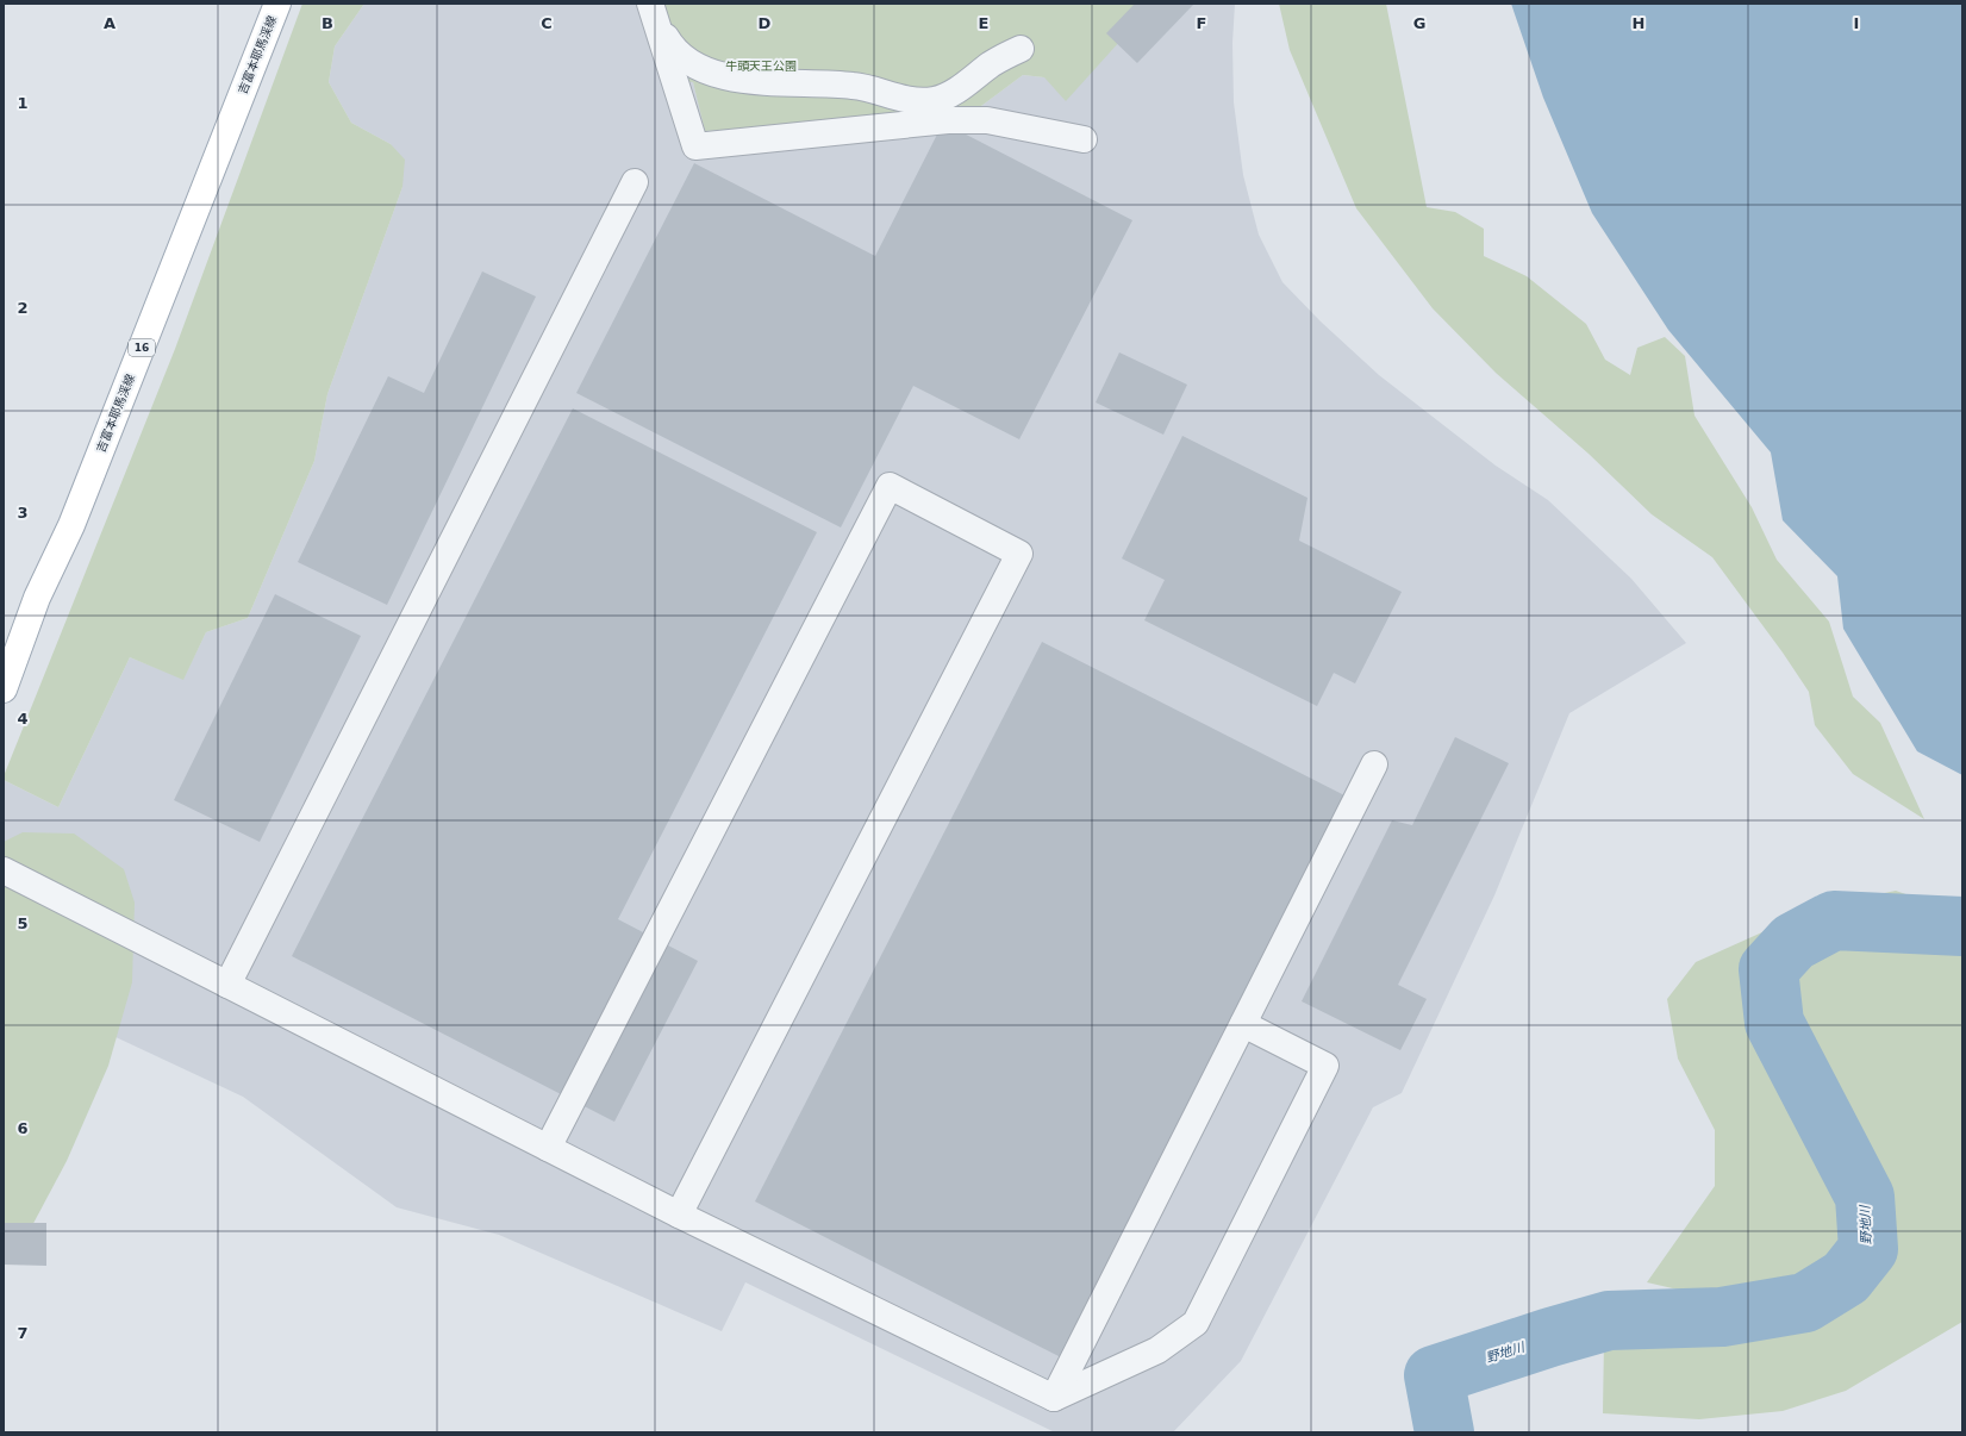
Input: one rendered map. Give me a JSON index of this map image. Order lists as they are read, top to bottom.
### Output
{
  "streets": {
    "main road": ["吉富本耶馬渓線", "16"]
  },
  "water": ["野地川"],
  "parks": ["牛頭天王公園"],
  "grid": {
    "columns": [
      "A",
      "B",
      "C",
      "D",
      "E",
      "F",
      "G",
      "H",
      "I"
    ],
    "rows": [
      "1",
      "2",
      "3",
      "4",
      "5",
      "6",
      "7"
    ]
  }
}
